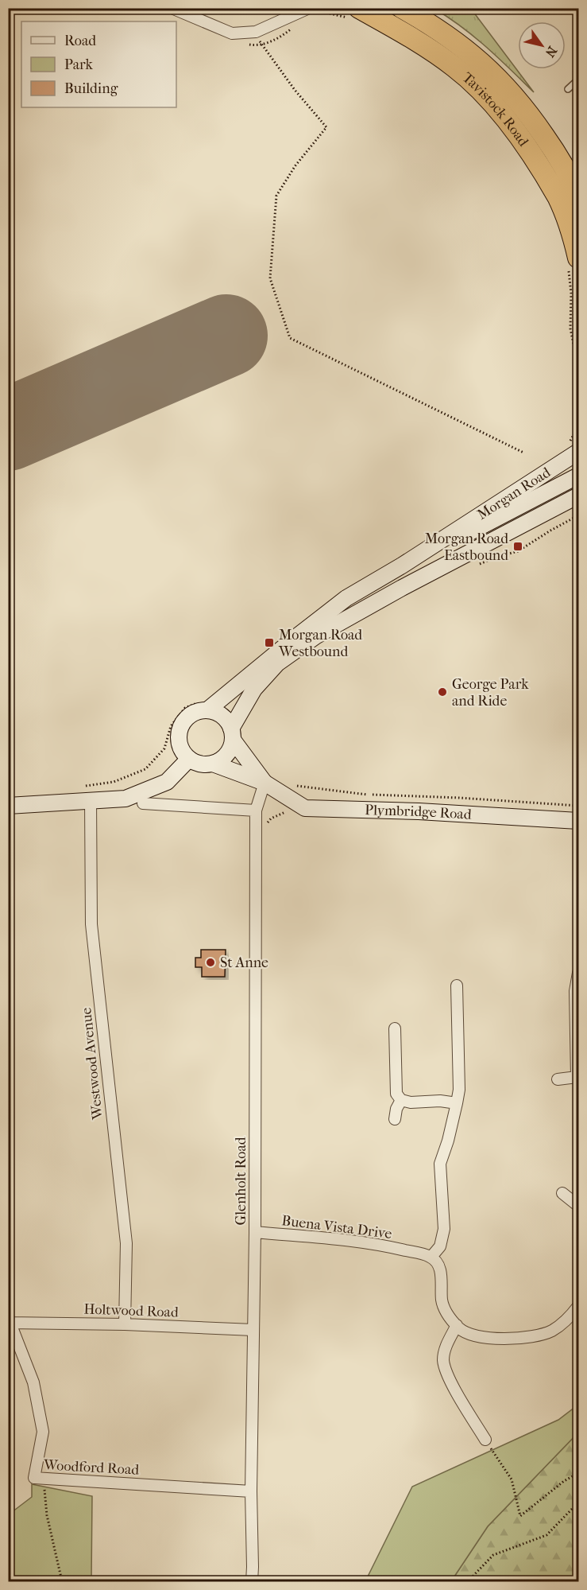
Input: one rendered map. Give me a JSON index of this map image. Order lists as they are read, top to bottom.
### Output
{
  "streets": {
    "highway": ["Tavistock Road"],
    "main road": ["Morgan Road", "Plymbridge Road"],
    "street": [
      "Westwood Avenue",
      "Glenholt Road",
      "Buena Vista Drive",
      "Holtwood Road",
      "Woodford Road"
    ]
  },
  "crossings": [
    ["Westwood Avenue", "Holtwood Road"],
    ["Glenholt Road", "Buena Vista Drive"],
    ["Glenholt Road", "Holtwood Road"],
    ["Glenholt Road", "Woodford Road"],
    ["Holtwood Road", "Woodford Road"]
  ],
  "places": {
    "transit": ["Morgan Road Eastbound", "Morgan Road Westbound"],
    "other": ["George Park and Ride", "St Anne"]
  },
  "legend": ["Road", "Park", "Building"],
  "north": "bottom right"
}
